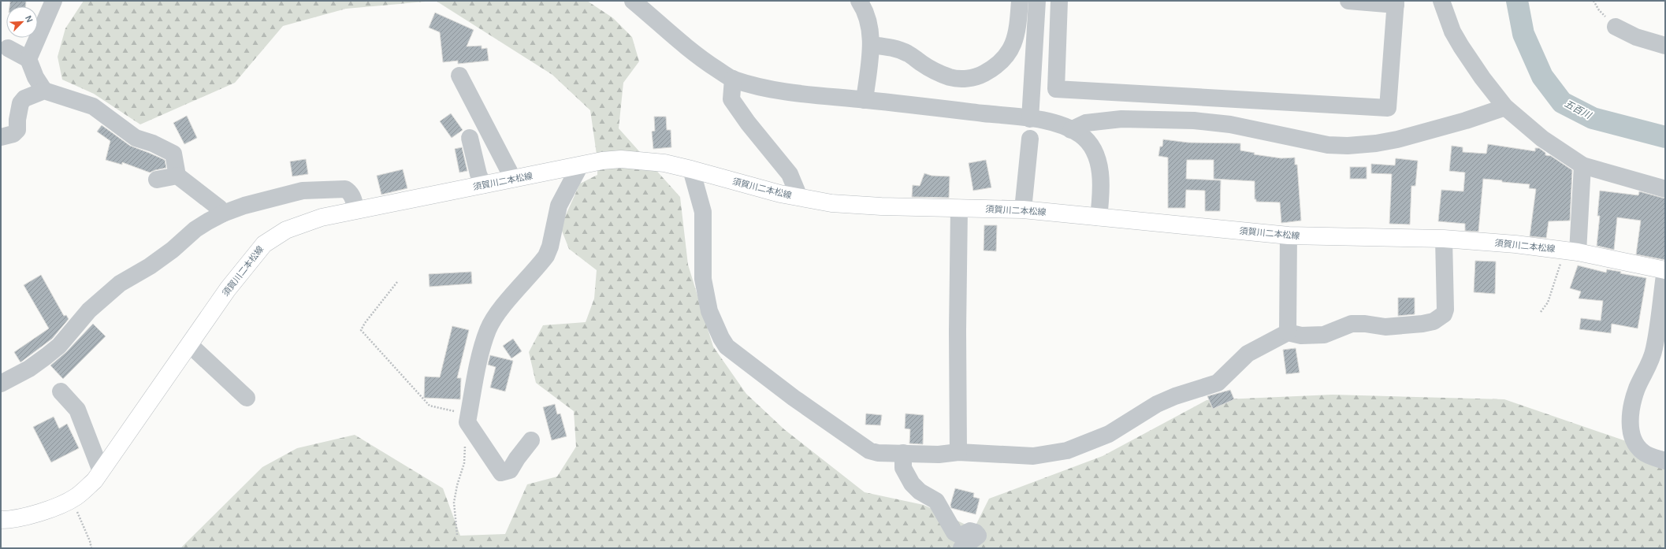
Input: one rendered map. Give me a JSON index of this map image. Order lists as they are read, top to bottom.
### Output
{
  "streets": {
    "main road": ["須賀川二本松線"]
  },
  "water": ["五百川"],
  "north": "top right"
}
